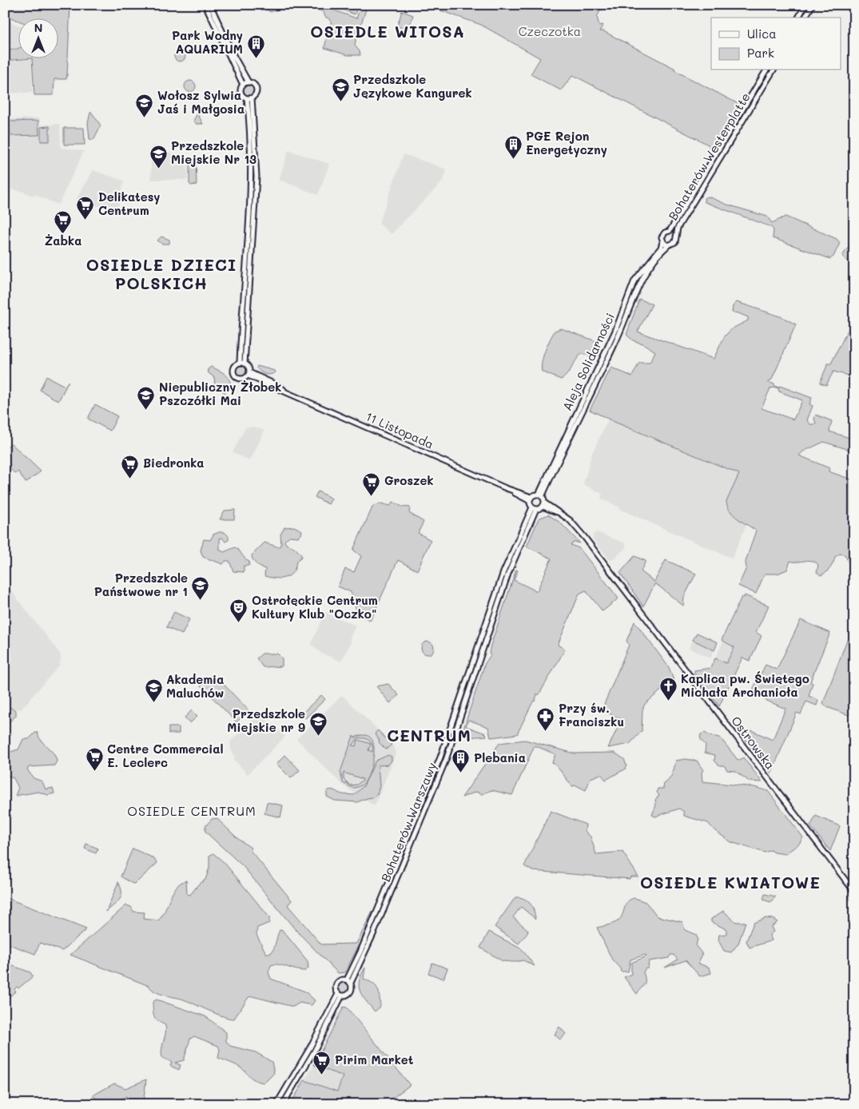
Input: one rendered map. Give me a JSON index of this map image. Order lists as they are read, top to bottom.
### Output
{
  "streets": {
    "main road": [
      "Bohaterów Westerplatte",
      "Aleja Solidarności",
      "11 Listopada",
      "Ostrowska",
      "Bohaterów Warszawy"
    ]
  },
  "crossings": [
    ["Bohaterów Westerplatte", "Aleja Solidarności"]
  ],
  "districts": [
    "OSIEDLE WITOSA",
    "OSIEDLE DZIECI POLSKICH",
    "CENTRUM",
    "OSIEDLE CENTRUM",
    "OSIEDLE KWIATOWE"
  ],
  "parks": ["Czeczotka"],
  "places": {
    "building": ["Park Wodny AQUARIUM", "PGE Rejon Energetyczny", "Plebania"],
    "school or university": [
      "Przedszkole Językowe Kangurek",
      "Wołosz Sylwia Jaś i Małgosia",
      "Przedszkole Miejskie Nr 13",
      "Niepubliczny Żłobek Pszczółki Mai",
      "Przedszkole Państwowe nr 1",
      "Akademia Maluchów",
      "Przedszkole Miejskie nr 9"
    ],
    "supermarket": [
      "Delikatesy Centrum",
      "Żabka",
      "Biedronka",
      "Groszek",
      "Centre Commercial E. Leclerc",
      "Pirim Market"
    ],
    "theatre": ["Ostrołęckie Centrum Kultury Klub \"Oczko\""],
    "church": ["Kaplica pw. Świętego Michała Archanioła"],
    "pharmacy": ["Przy św. Franciszku"]
  },
  "legend": ["Ulica", "Park"],
  "north": "top"
}
